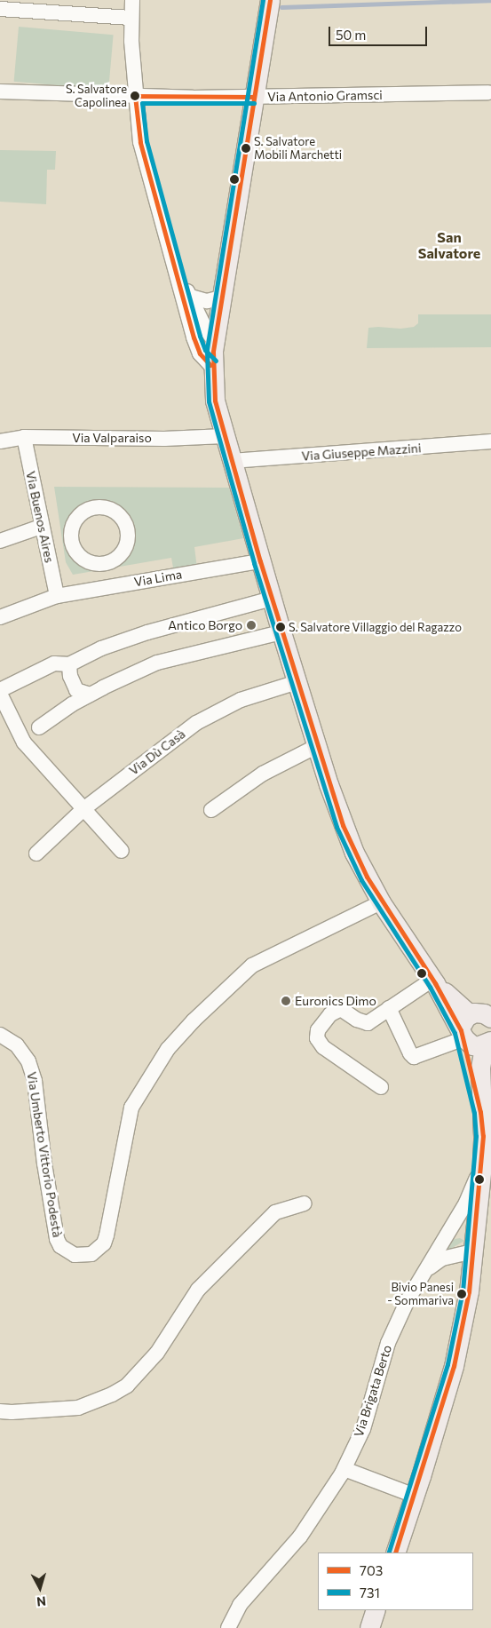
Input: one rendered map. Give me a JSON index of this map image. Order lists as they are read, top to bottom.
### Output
{
  "streets": {
    "street": [
      "Via Antonio Gramsci",
      "Via Valparaiso",
      "Via Giuseppe Mazzini",
      "Via Buenos Aires",
      "Via Lima",
      "Via Dù Casà",
      "Via Umberto Vittorio Podestà",
      "Via Brigata Berto"
    ]
  },
  "crossings": [
    ["Via Valparaiso", "Via Buenos Aires"],
    ["Via Buenos Aires", "Via Lima"]
  ],
  "districts": ["San Salvatore"],
  "places": [
    "S. Salvatore Capolinea",
    "S. Salvatore Mobili Marchetti",
    "Antico Borgo",
    "S. Salvatore Villaggio del Ragazzo",
    "Euronics Dimo",
    "Bivio Panesi - Sommariva"
  ],
  "lines": ["transit line 703", "transit line 731"],
  "legend": ["703", "731"],
  "scale_bar": "50 m",
  "north": "bottom"
}
